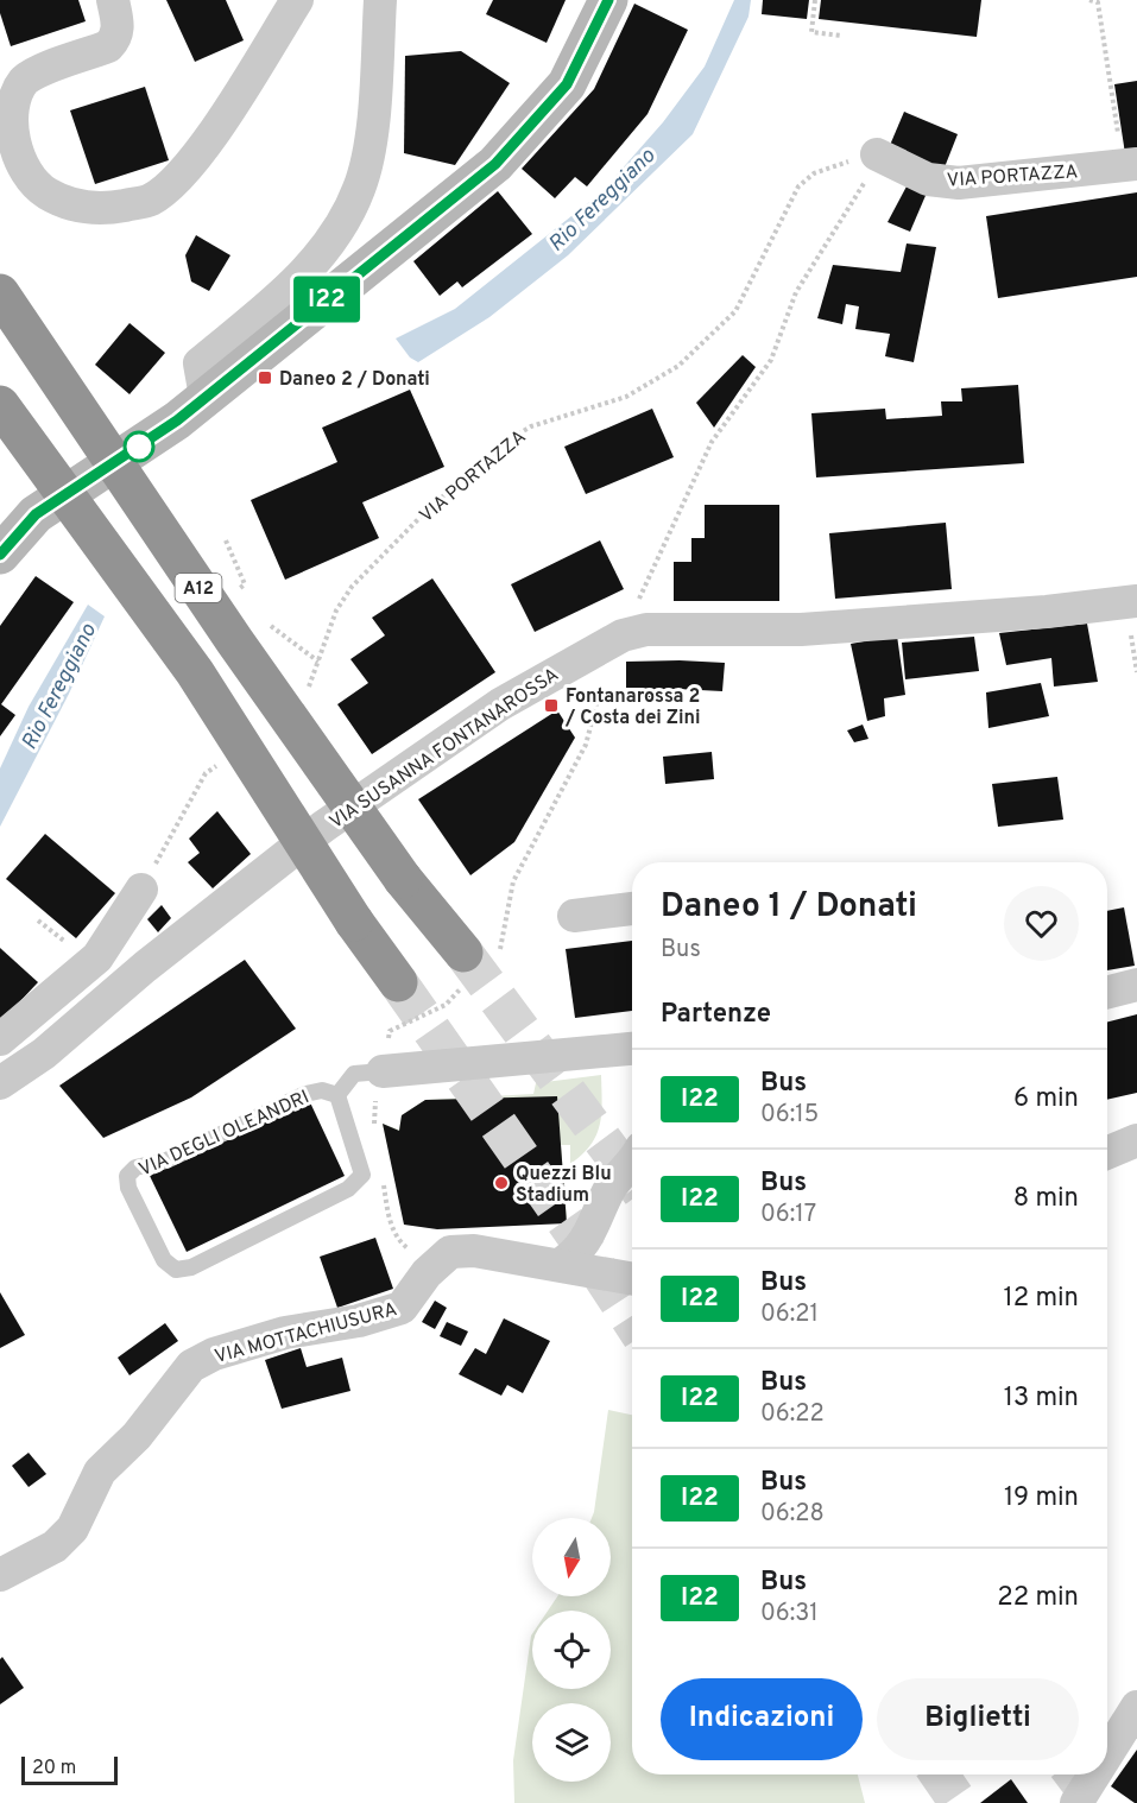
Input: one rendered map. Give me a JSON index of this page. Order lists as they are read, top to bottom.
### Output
{
  "streets": {
    "highway": ["A12"],
    "street": [
      "VIA PORTAZZA",
      "VIA SUSANNA FONTANAROSSA",
      "VIA DEGLI OLEANDRI",
      "VIA MOTTACHIUSURA"
    ]
  },
  "water": ["Rio Fereggiano"],
  "places": {
    "transit": ["Daneo 2 / Donati", "Fontanarossa 2 / Costa dei Zini"],
    "other": ["Quezzi Blu Stadium"]
  },
  "lines": ["bus line I22"],
  "scale_bar": "20 m",
  "north": "bottom",
  "page": {
    "on_map": "I22",
    "heading": [
      ["Daneo 1 / Donati", "Bus"],
      "Partenze"
    ],
    "list": [
      {
        "mark": "I22",
        "name": "Bus",
        "note": "06:15",
        "value": "6 min"
      },
      {
        "mark": "I22",
        "name": "Bus",
        "note": "06:17",
        "value": "8 min"
      },
      {
        "mark": "I22",
        "name": "Bus",
        "note": "06:21",
        "value": "12 min"
      },
      {
        "mark": "I22",
        "name": "Bus",
        "note": "06:22",
        "value": "13 min"
      },
      {
        "mark": "I22",
        "name": "Bus",
        "note": "06:28",
        "value": "19 min"
      },
      {
        "mark": "I22",
        "name": "Bus",
        "note": "06:31",
        "value": "22 min"
      }
    ],
    "buttons": ["Indicazioni", "Biglietti"],
    "scale": "20 m"
  }
}
